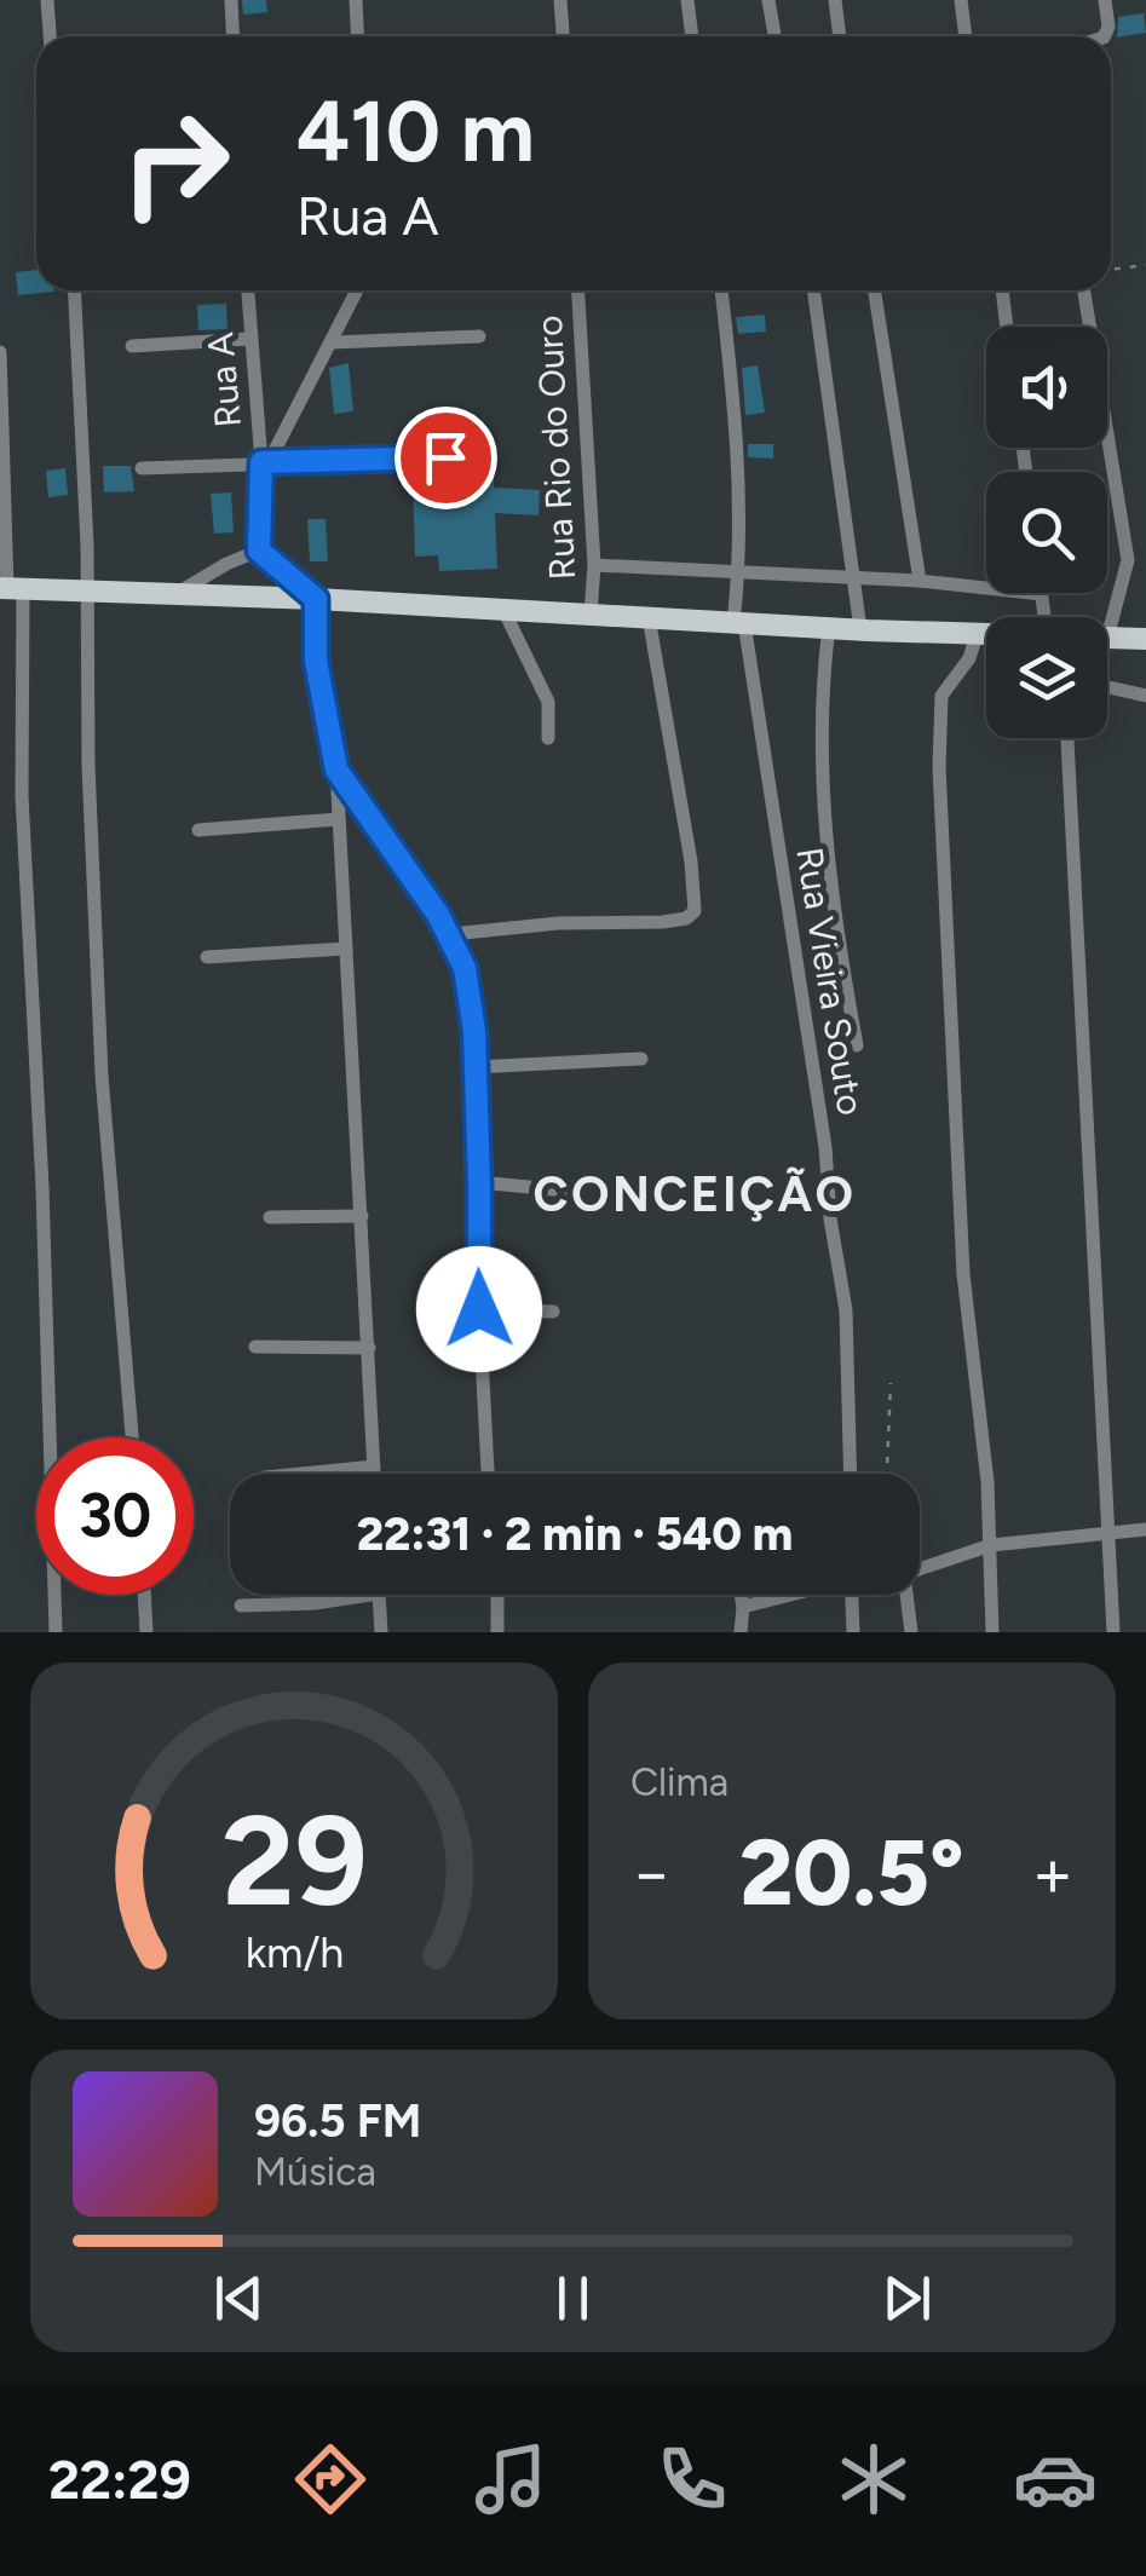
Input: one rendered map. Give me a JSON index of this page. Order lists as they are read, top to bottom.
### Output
{
  "streets": {
    "street": ["Rua A", "Rua Rio do Ouro", "Rua Vieira Souto"]
  },
  "districts": ["CONCEIÇÃO"],
  "page": {
    "turn": ["410 m", "Rua A"],
    "limit": "30",
    "trip": "22:31 · 2 min · 540 m",
    "tile": "Clima",
    "heat": ["−", "20.5°", "+"],
    "song": ["96.5 FM", "Música"],
    "tabs": "22:29",
    "gauge": ["29", "km/h"]
  }
}
